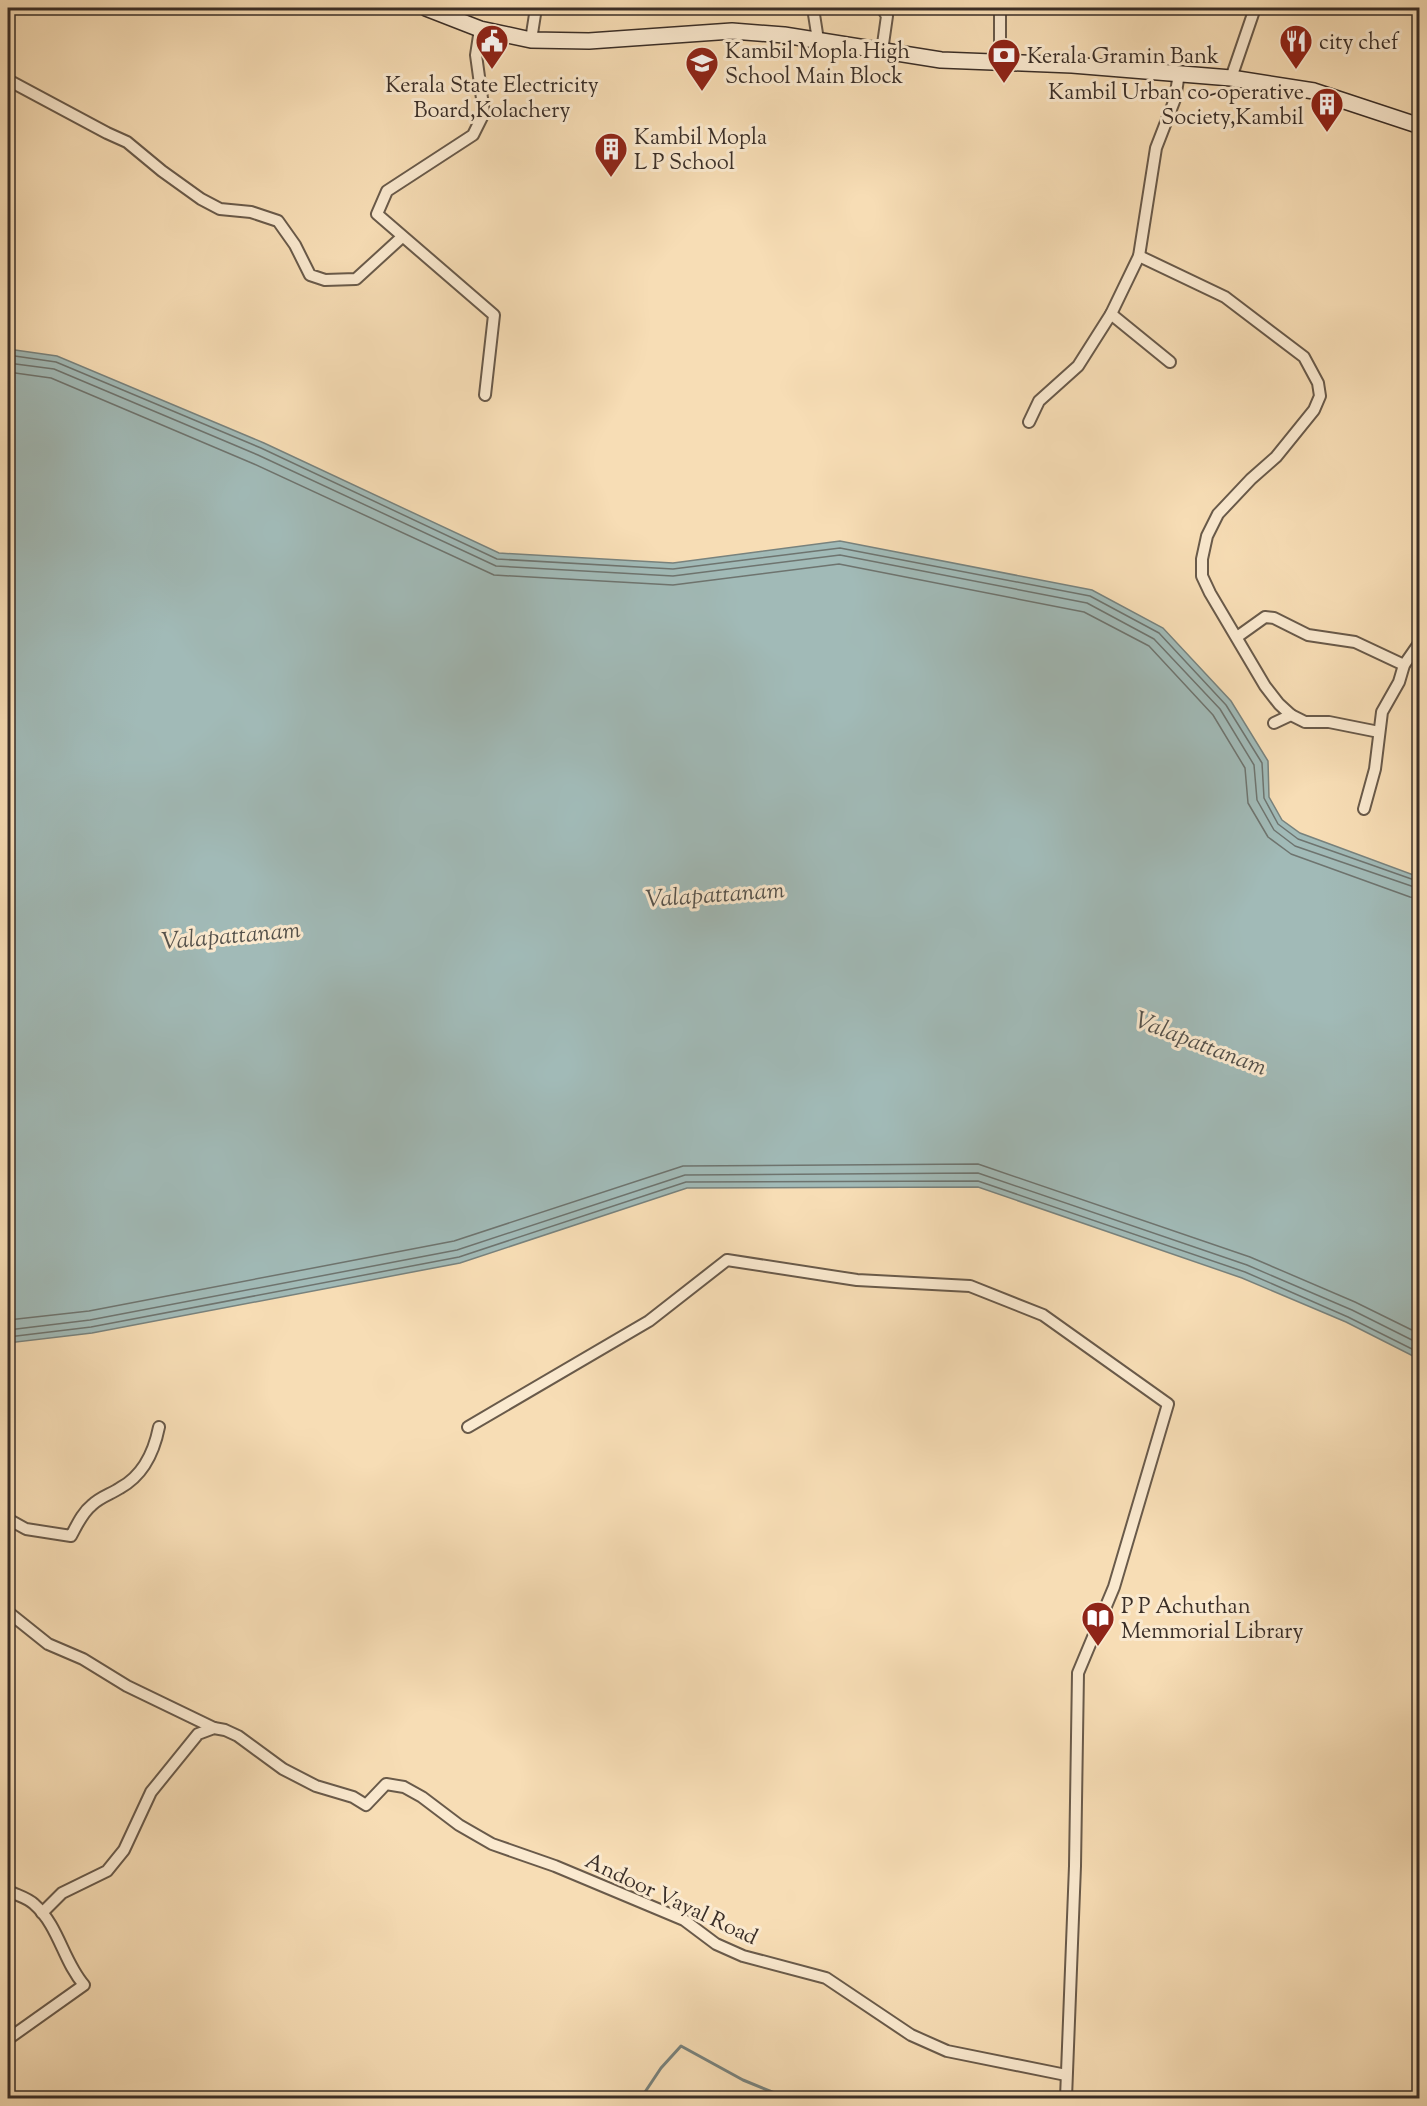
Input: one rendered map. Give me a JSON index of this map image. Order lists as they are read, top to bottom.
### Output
{
  "streets": {
    "street": ["Andoor Vayal Road"]
  },
  "water": ["Valapattanam"],
  "places": {
    "public building": ["Kerala State Electricity Board,Kolachery"],
    "restaurant": ["city chef"],
    "bank": ["Kerala Gramin Bank"],
    "school or university": ["Kambil Mopla High School Main Block"],
    "building": ["Kambil Urban co-operative Society,Kambil", "Kambil Mopla L P School"],
    "library": ["P P Achuthan Memmorial Library"]
  }
}
